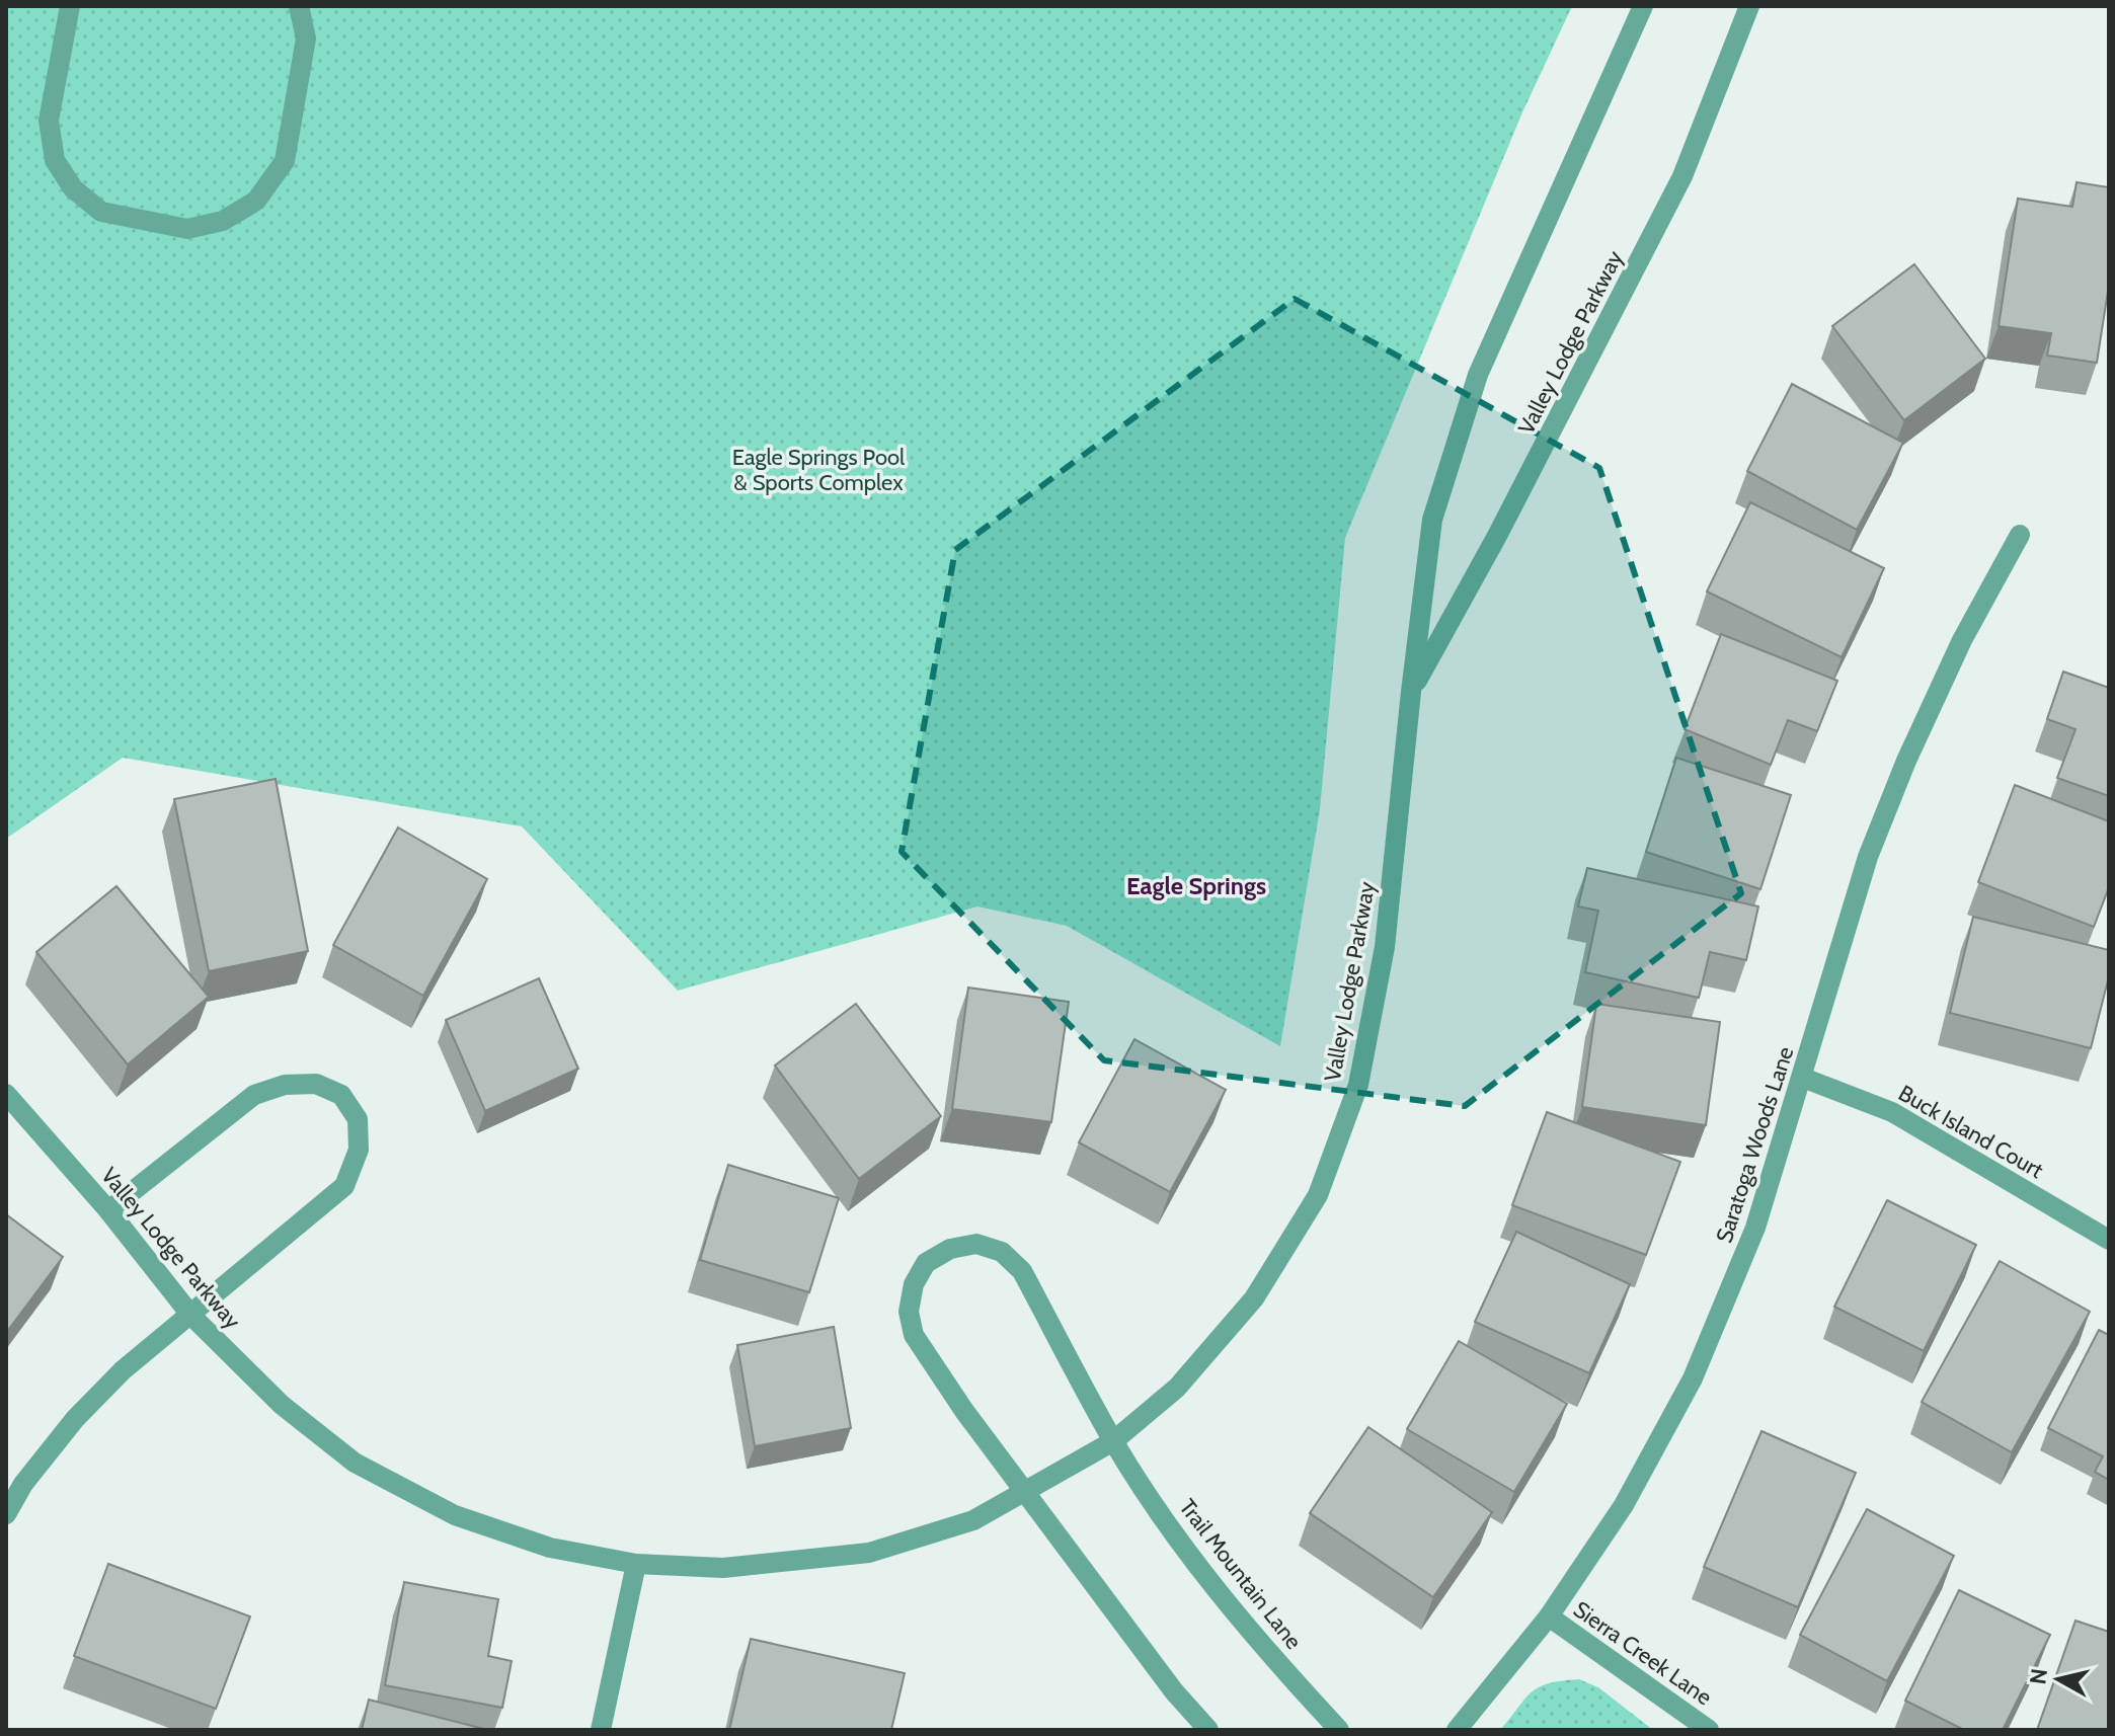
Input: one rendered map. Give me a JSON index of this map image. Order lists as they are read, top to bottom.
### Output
{
  "streets": {
    "street": [
      "Valley Lodge Parkway",
      "Buck Island Court",
      "Saratoga Woods Lane",
      "Trail Mountain Lane",
      "Sierra Creek Lane"
    ]
  },
  "crossings": [
    ["Valley Lodge Parkway", "Trail Mountain Lane"],
    ["Buck Island Court", "Saratoga Woods Lane"],
    ["Saratoga Woods Lane", "Sierra Creek Lane"]
  ],
  "districts": ["Eagle Springs"],
  "parks": ["Eagle Springs Pool & Sports Complex"],
  "north": "left"
}
